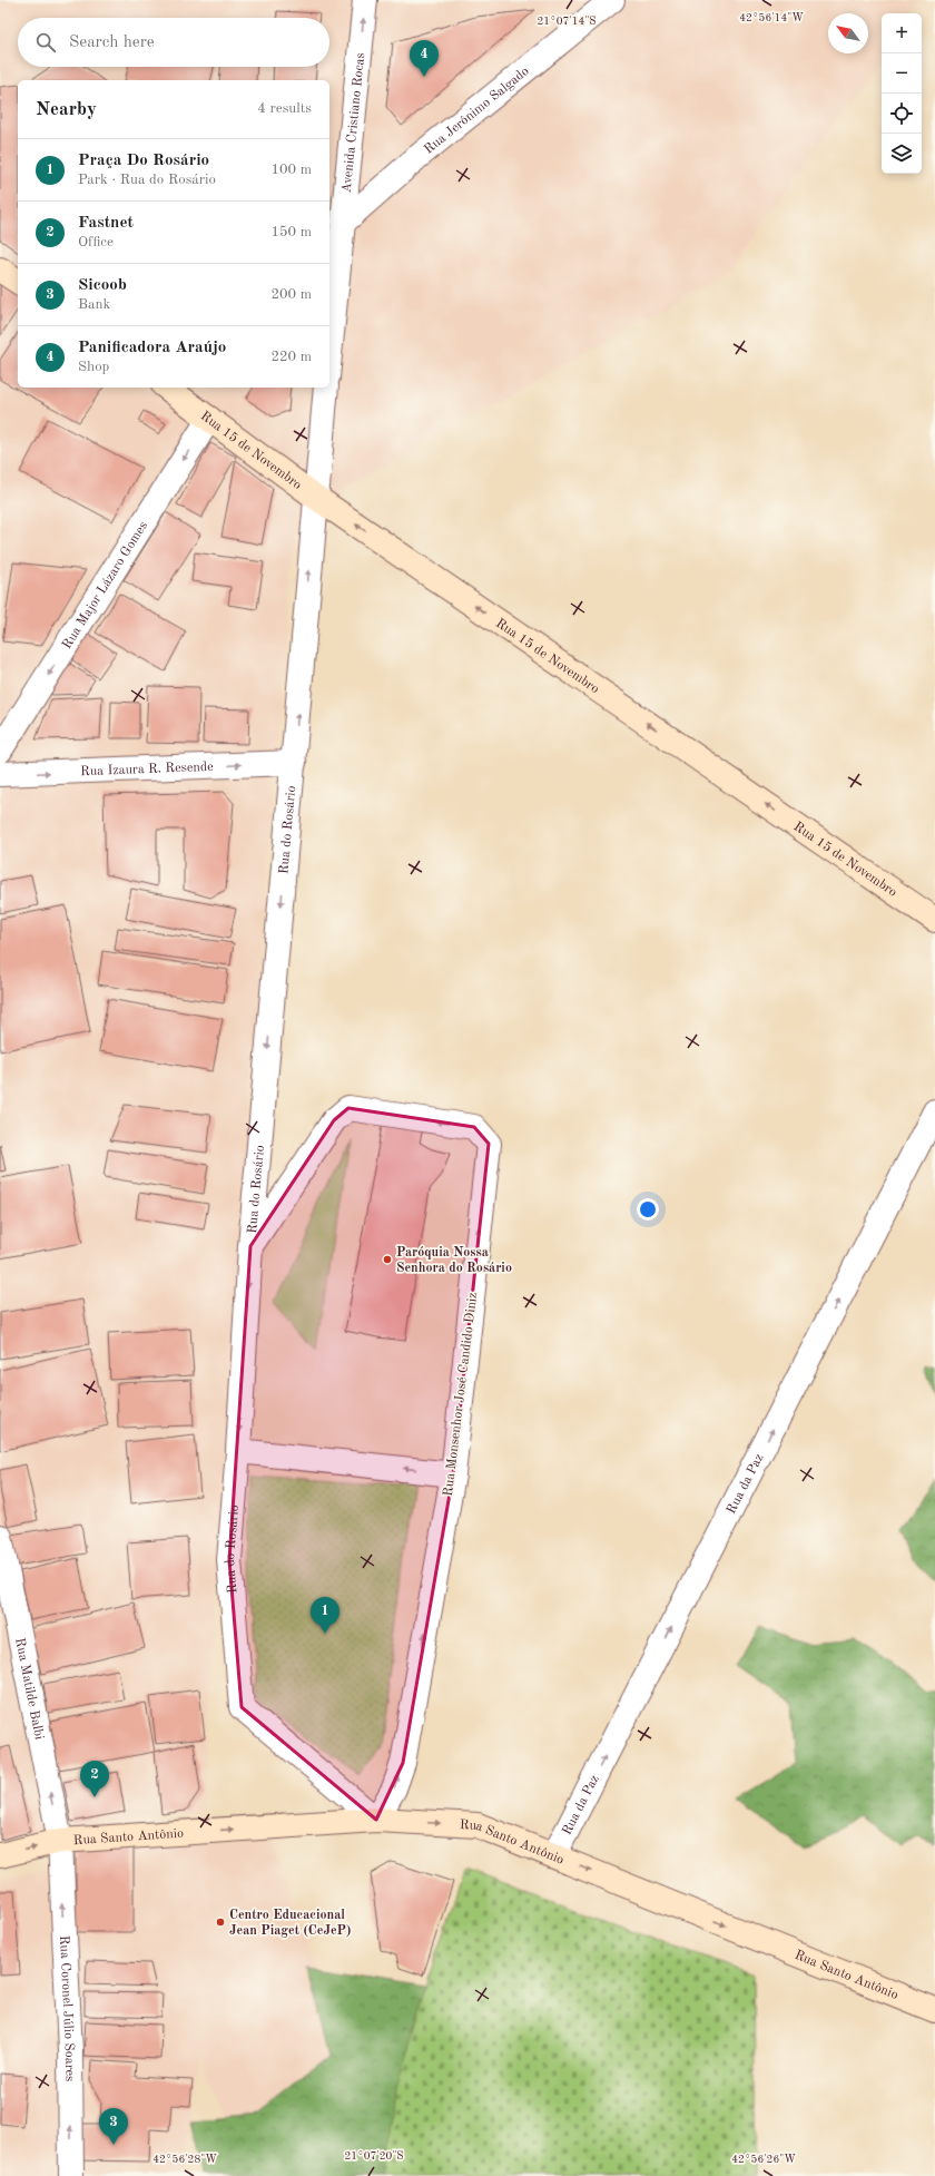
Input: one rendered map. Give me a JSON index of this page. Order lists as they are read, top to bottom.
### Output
{
  "streets": {
    "street": [
      "Rua Jerônimo Salgado",
      "Avenida Cristiano Rocas",
      "Rua 15 de Novembro",
      "Rua Major Lázaro Gomes",
      "Rua Izaura R. Resende",
      "Rua do Rosário",
      "Rua Monsenhor José Candido Diniz",
      "Rua da Paz",
      "Rua Matilde Balbi",
      "Rua Santo Antônio",
      "Rua Coronel Júlio Soares"
    ]
  },
  "crossings": [
    ["Rua Jerônimo Salgado", "Avenida Cristiano Rocas"],
    ["Rua 15 de Novembro", "Rua Major Lázaro Gomes"],
    ["Rua 15 de Novembro", "Rua do Rosário"],
    ["Rua Izaura R. Resende", "Rua do Rosário"],
    ["Rua do Rosário", "Rua Monsenhor José Candido Diniz"],
    ["Rua do Rosário", "Rua Santo Antônio"],
    ["Rua Monsenhor José Candido Diniz", "Rua Santo Antônio"],
    ["Rua da Paz", "Rua Santo Antônio"],
    ["Rua Matilde Balbi", "Rua Santo Antônio"],
    ["Rua Matilde Balbi", "Rua Coronel Júlio Soares"],
    ["Rua Santo Antônio", "Rua Coronel Júlio Soares"]
  ],
  "one_way": [
    "Avenida Cristiano Rocas",
    "Rua 15 de Novembro",
    "Rua Major Lázaro Gomes",
    "Rua Izaura R. Resende",
    "Rua da Paz",
    "Rua Matilde Balbi",
    "Rua Santo Antônio",
    "Rua Coronel Júlio Soares"
  ],
  "places": ["Paróquia Nossa Senhora do Rosário", "Centro Educacional Jean Piaget (CeJeP)"],
  "north": "top left",
  "page": {
    "map_buttons": ["+", "−"],
    "search": "Search here",
    "pins": [
      "4",
      "1",
      "2",
      "3"
    ],
    "heading": ["Nearby", "4 results"],
    "list": [
      {
        "mark": "1",
        "name": "Praça Do Rosário",
        "note": "Park · Rua do Rosário",
        "value": "100 m"
      },
      {
        "mark": "2",
        "name": "Fastnet",
        "note": "Office",
        "value": "150 m"
      },
      {
        "mark": "3",
        "name": "Sicoob",
        "note": "Bank",
        "value": "200 m"
      },
      {
        "mark": "4",
        "name": "Panificadora Araújo",
        "note": "Shop",
        "value": "220 m"
      }
    ]
  },
  "coordinates": [
    "42°56'14\"W",
    "21°07'14\"S",
    "21°07'20\"S",
    "42°56'28\"W",
    "42°56'26\"W"
  ]
}
